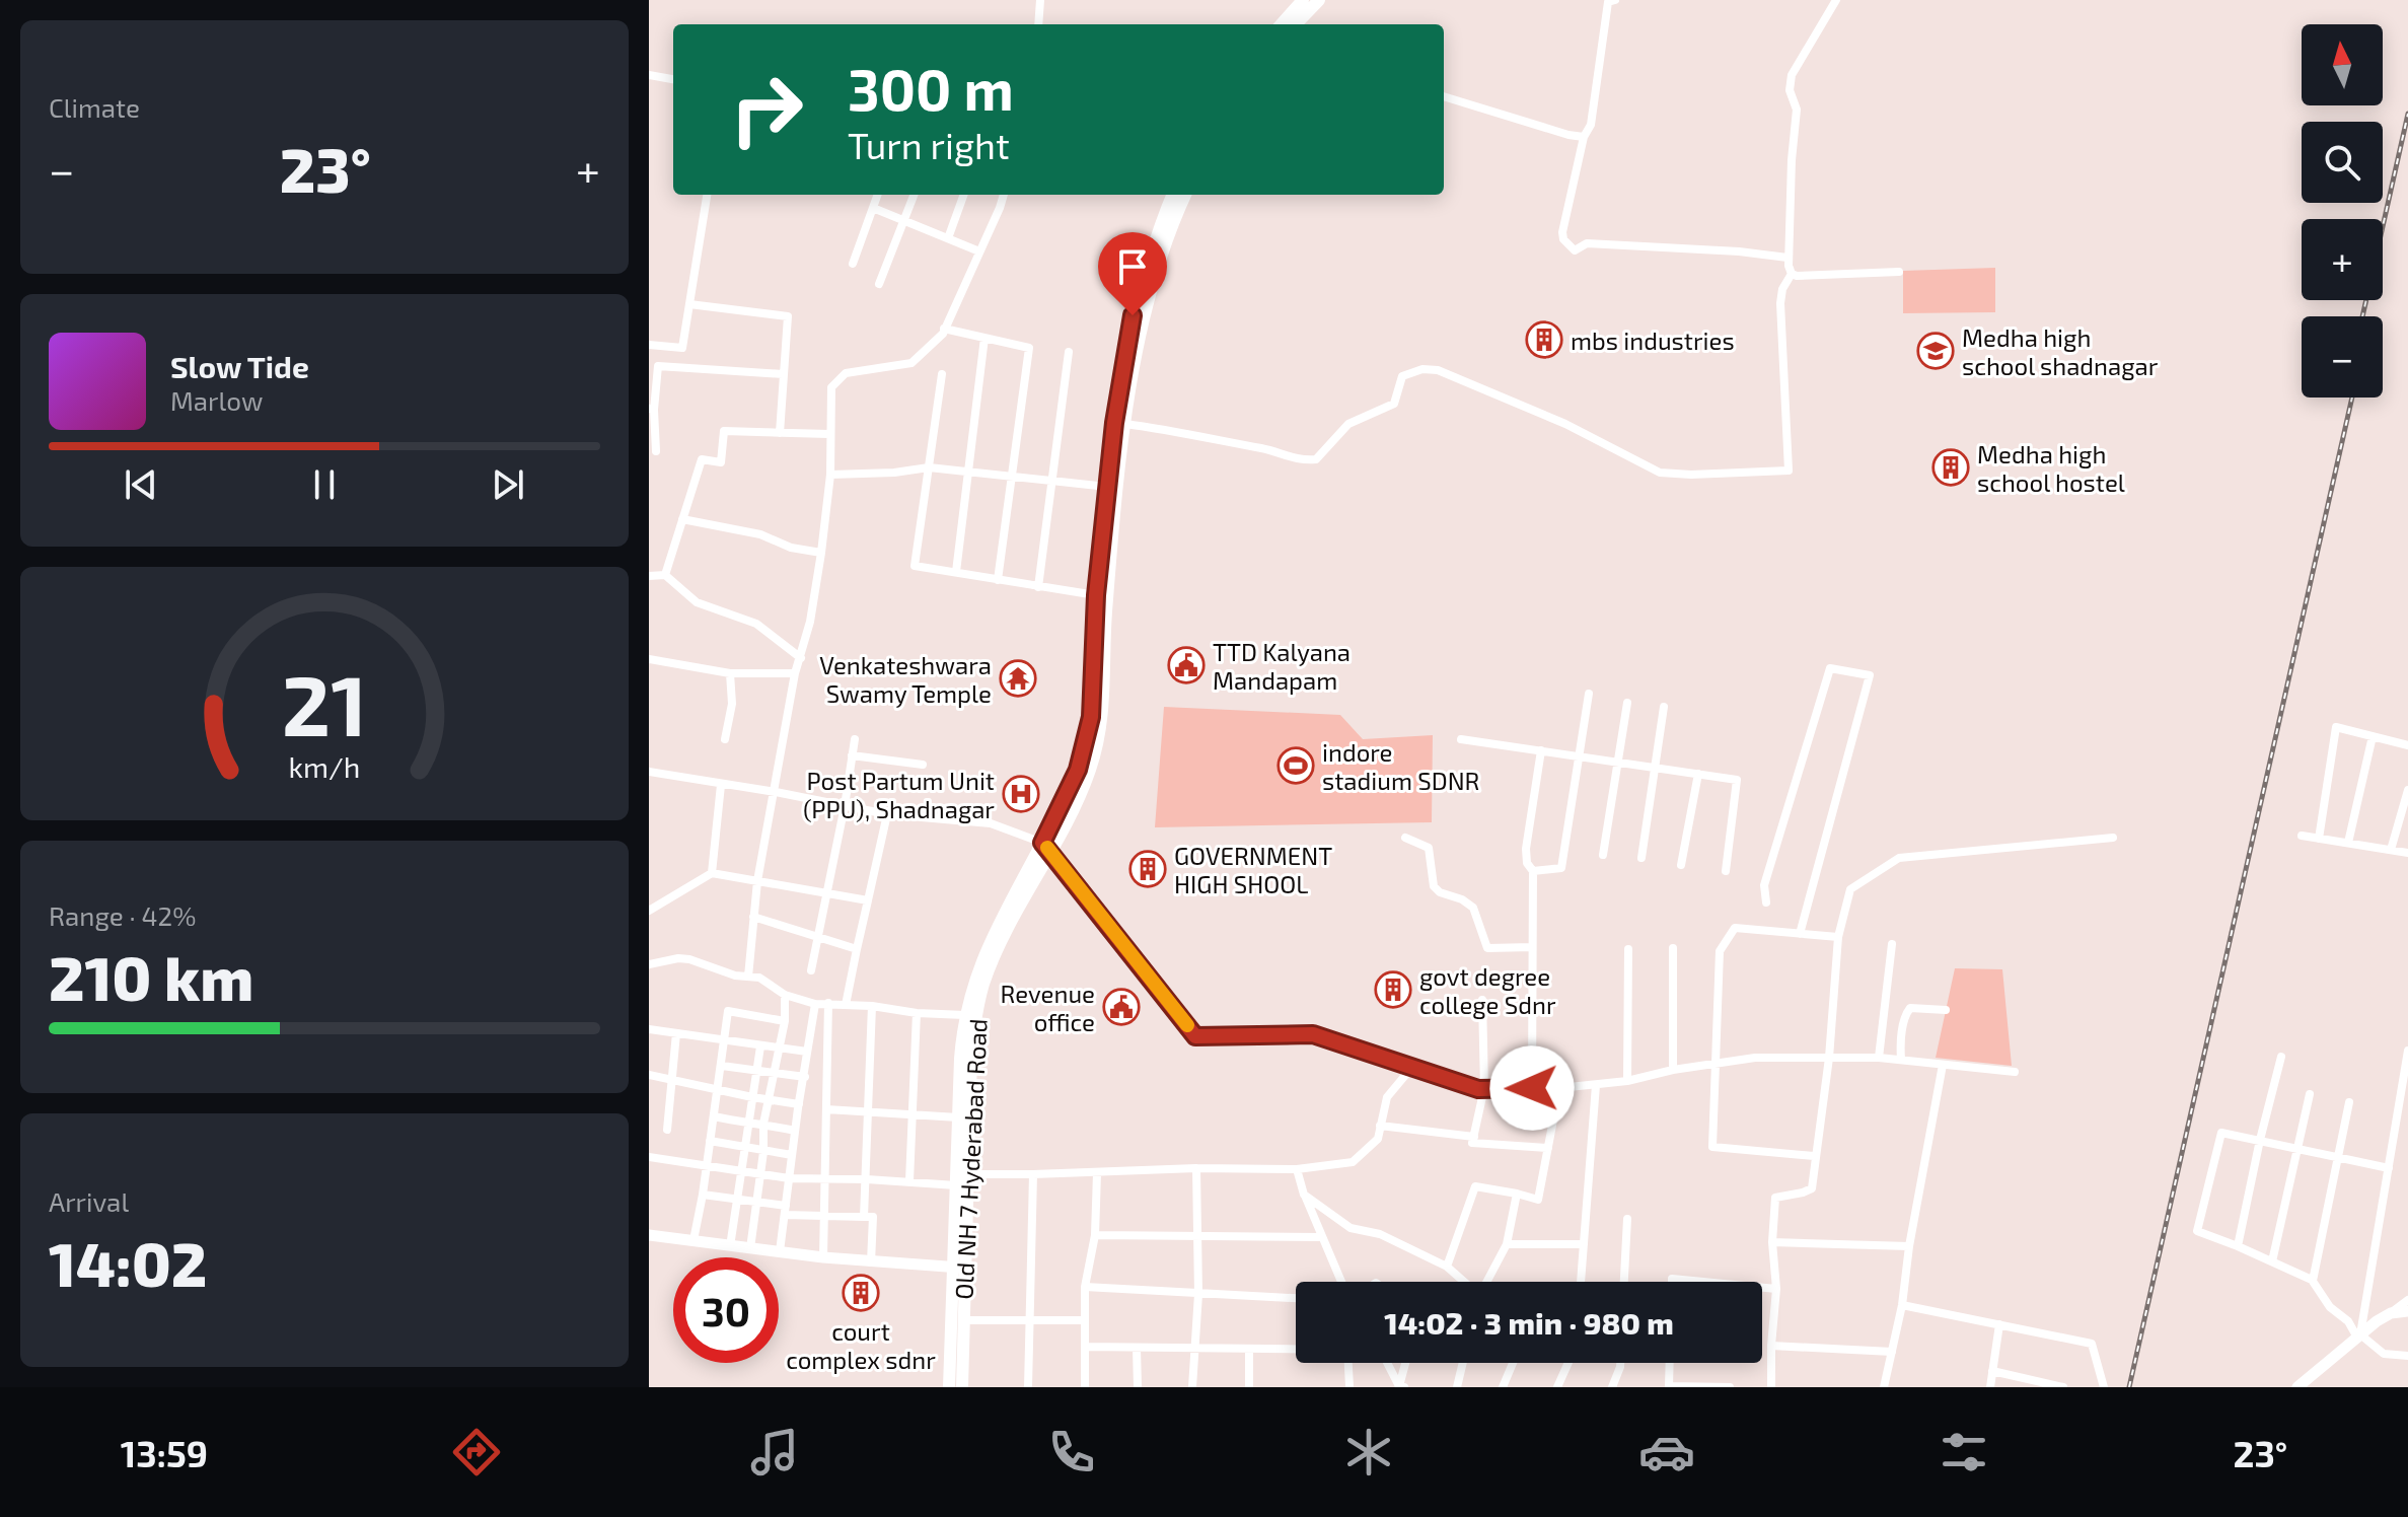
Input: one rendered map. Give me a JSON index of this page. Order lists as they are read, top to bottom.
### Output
{
  "streets": {
    "main road": ["Old NH 7 Hyderabad Road"]
  },
  "places": {
    "building": [
      "mbs industries",
      "Medha high school hostel",
      "GOVERNMENT HIGH SHOOL",
      "govt degree college Sdnr",
      "court complex sdnr"
    ],
    "school or university": ["Medha high school shadnagar"],
    "public building": ["TTD Kalyana Mandapam", "Revenue office"],
    "temple": ["Venkateshwara Swamy Temple"],
    "sports": ["indore stadium SDNR"],
    "hospital": ["Post Partum Unit (PPU), Shadnagar"]
  },
  "north": "top",
  "page": {
    "tile": [
      "Climate",
      ["Range · 42%", "210 km"],
      ["Arrival", "14:02"]
    ],
    "map_buttons": ["+", "−"],
    "turn": ["300 m", "Turn right"],
    "heat": ["−", "23°", "+"],
    "song": ["Slow Tide", "Marlow"],
    "limit": "30",
    "trip": "14:02 · 3 min · 980 m",
    "tabs": ["13:59", "23°"],
    "gauge": ["21", "km/h"]
  }
}
